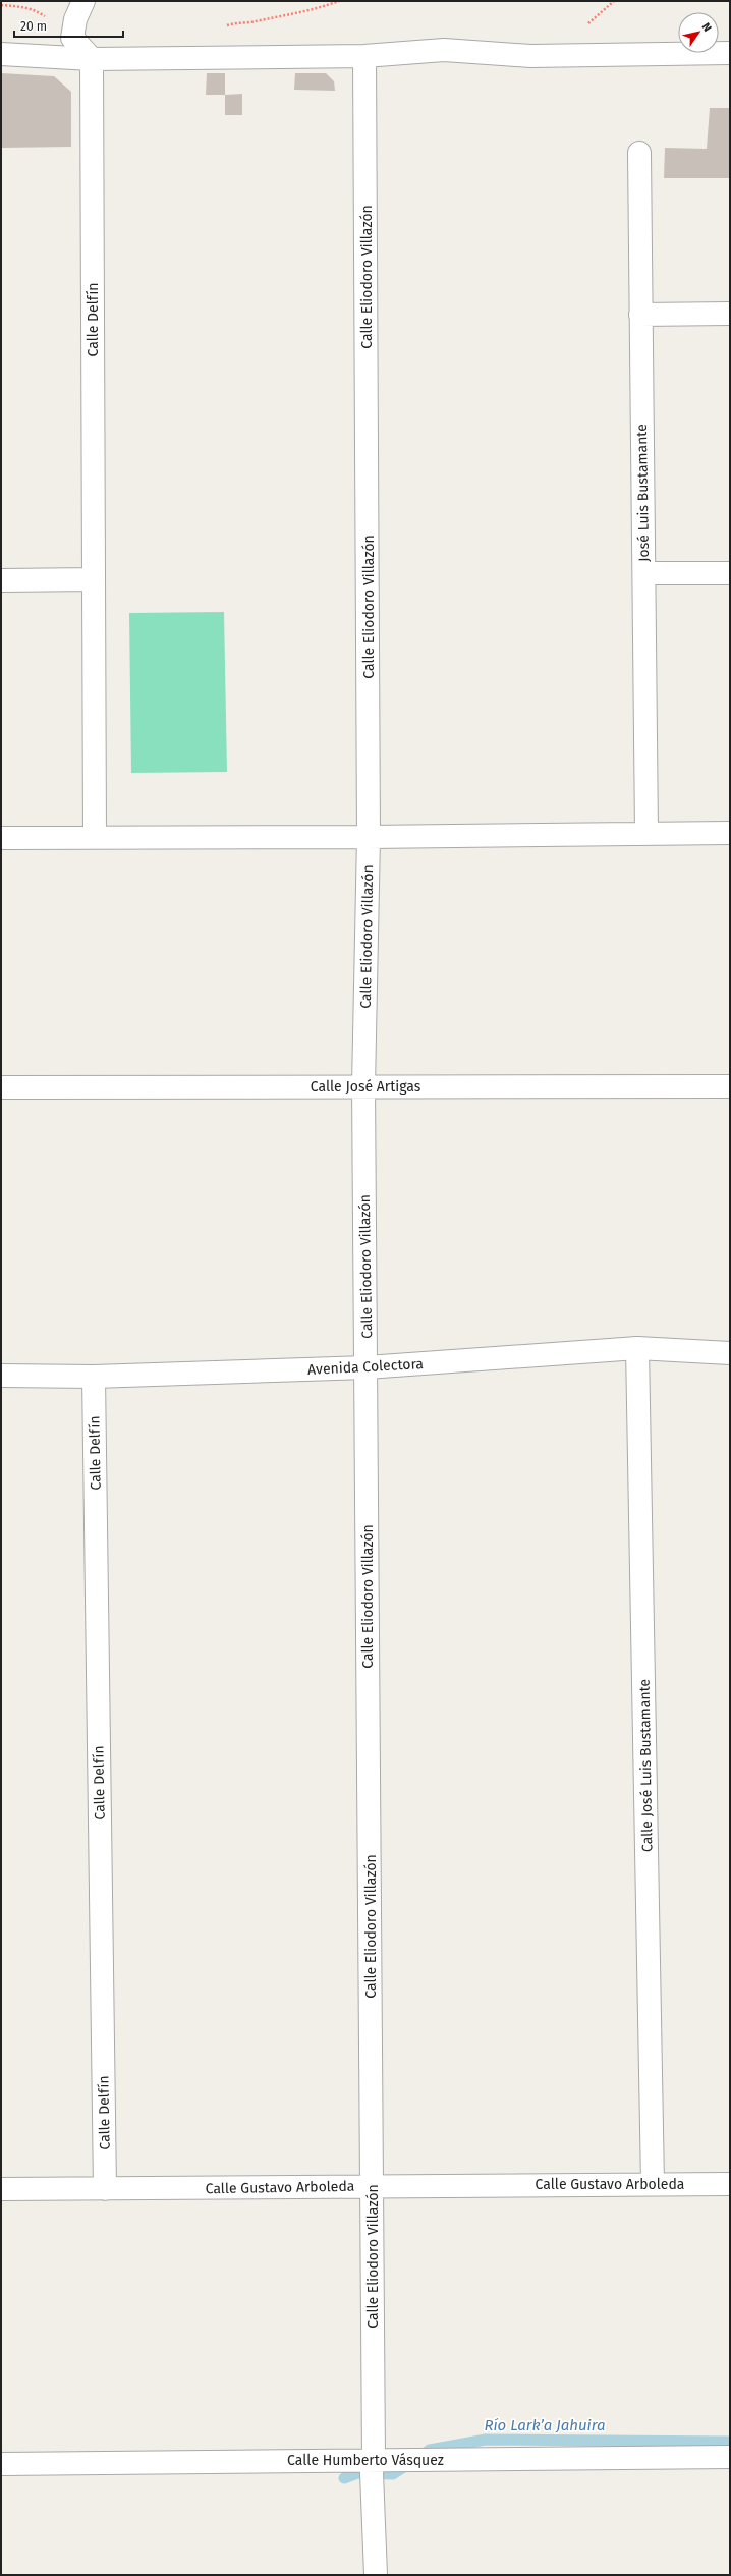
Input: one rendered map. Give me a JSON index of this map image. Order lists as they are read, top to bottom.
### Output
{
  "streets": {
    "street": [
      "Calle Eliodoro Villazón",
      "Calle Delfín",
      "José Luis Bustamante",
      "Calle José Artigas",
      "Avenida Colectora",
      "Calle José Luis Bustamante",
      "Calle Gustavo Arboleda",
      "Calle Humberto Vásquez"
    ]
  },
  "crossings": [
    ["Calle Eliodoro Villazón", "Calle José Artigas"],
    ["Calle Eliodoro Villazón", "Avenida Colectora"],
    ["Calle Eliodoro Villazón", "Calle Gustavo Arboleda"],
    ["Calle Eliodoro Villazón", "Calle Humberto Vásquez"],
    ["Calle Delfín", "Avenida Colectora"],
    ["Calle Delfín", "Calle Gustavo Arboleda"],
    ["Avenida Colectora", "Calle José Luis Bustamante"],
    ["Calle José Luis Bustamante", "Calle Gustavo Arboleda"]
  ],
  "water": ["Río Lark’a Jahuira"],
  "scale_bar": "20 m",
  "north": "top right"
}
